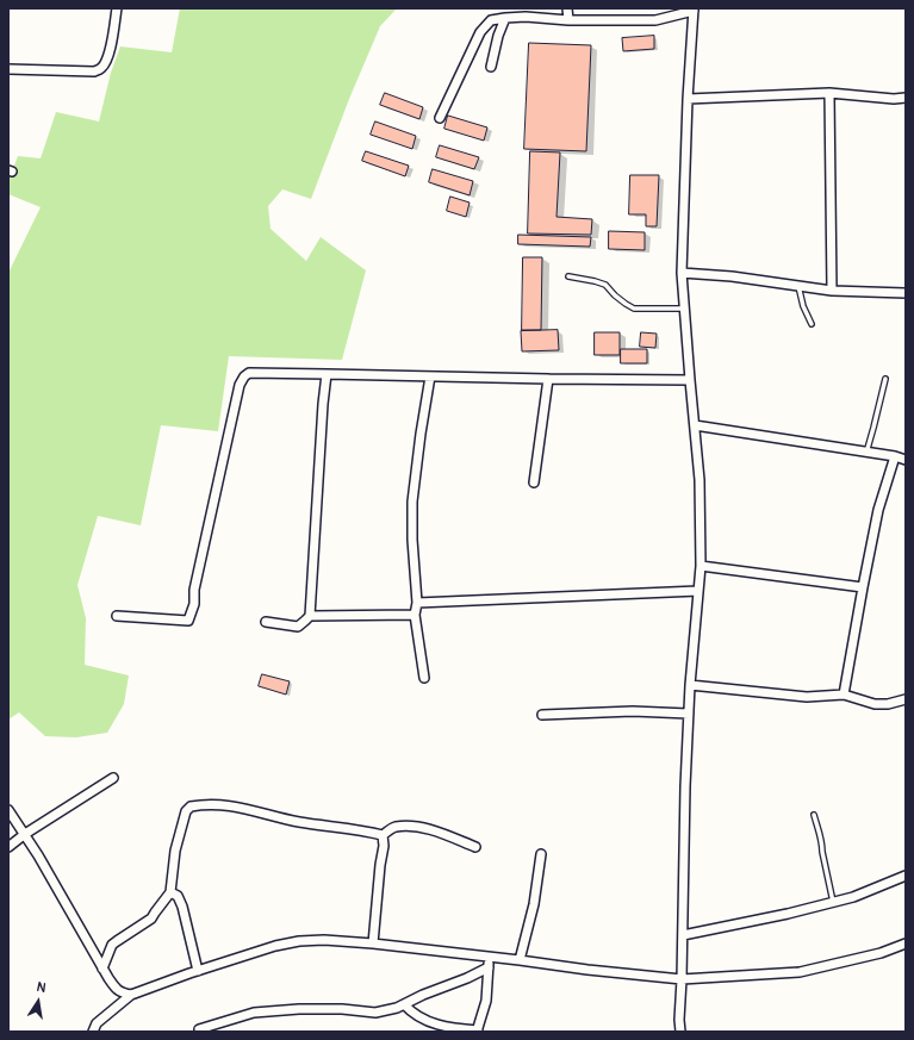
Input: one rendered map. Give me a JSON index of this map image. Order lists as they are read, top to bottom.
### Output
{
  "north": "top"
}
